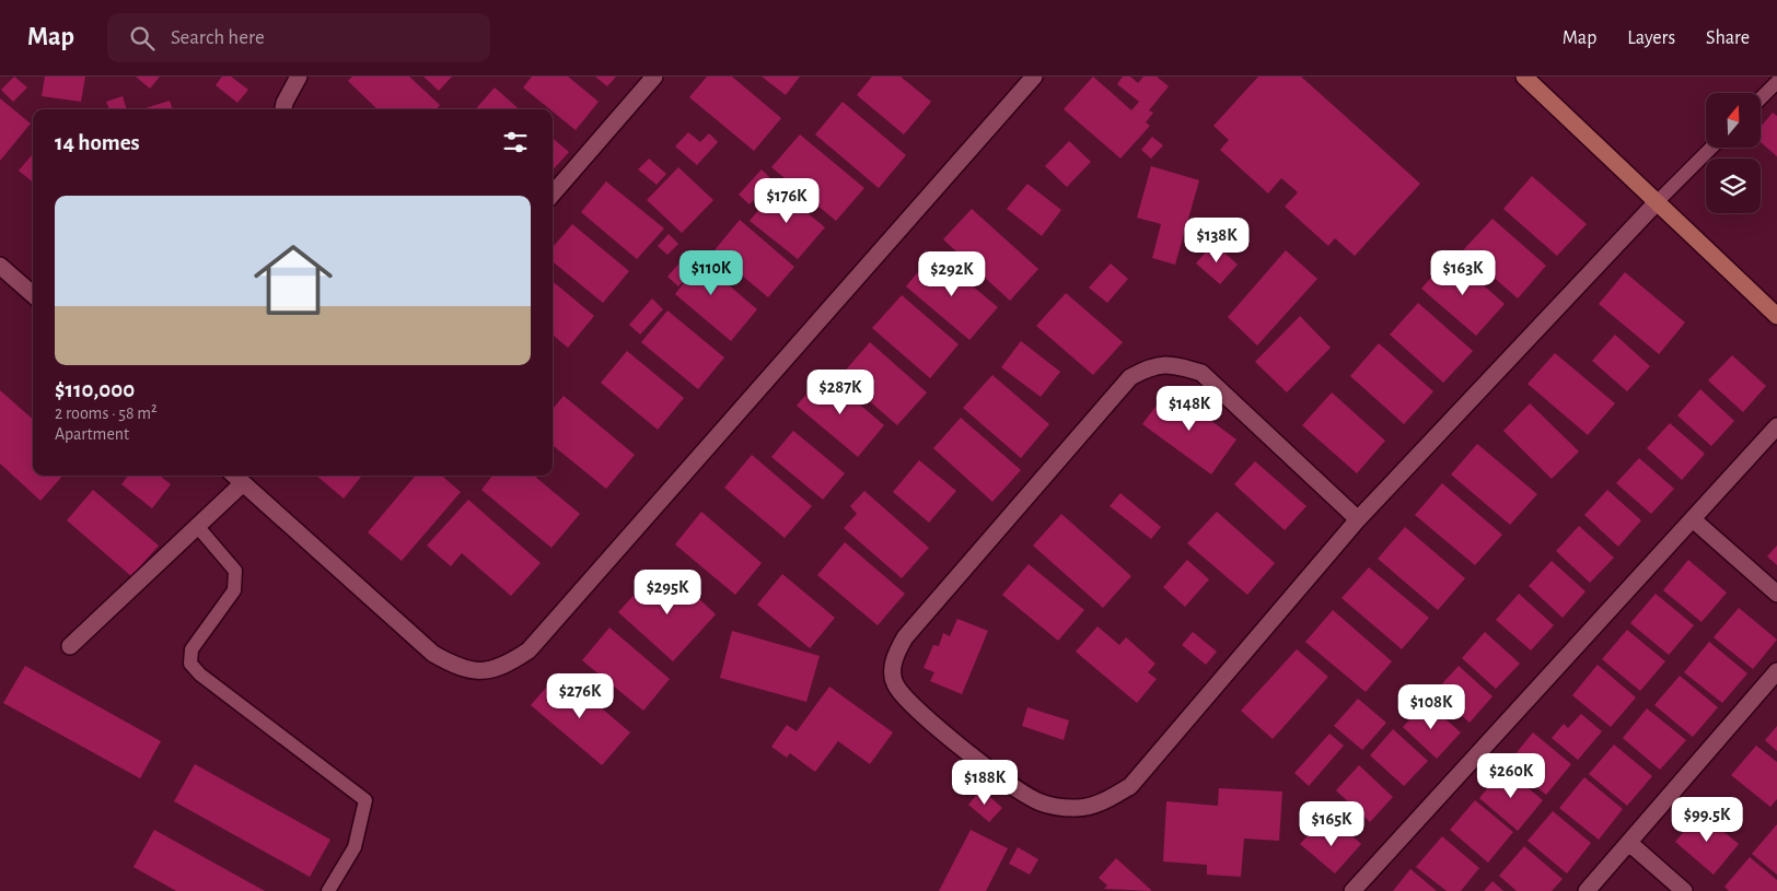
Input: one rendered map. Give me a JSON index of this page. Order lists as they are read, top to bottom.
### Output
{
  "north": "top",
  "page": {
    "header": "Map",
    "search": "Search here",
    "nav": ["Map", "Layers", "Share"],
    "heading": "14 homes",
    "list": [
      {
        "name": "$110,000",
        "note": "2 rooms · 58 m² · Apartment"
      }
    ],
    "price": [
      "$176K",
      "$138K",
      "$110K",
      "$163K",
      "$292K",
      "$287K",
      "$148K",
      "$295K",
      "$276K",
      "$108K",
      "$260K",
      "$188K",
      "$99.5K",
      "$165K"
    ]
  }
}
